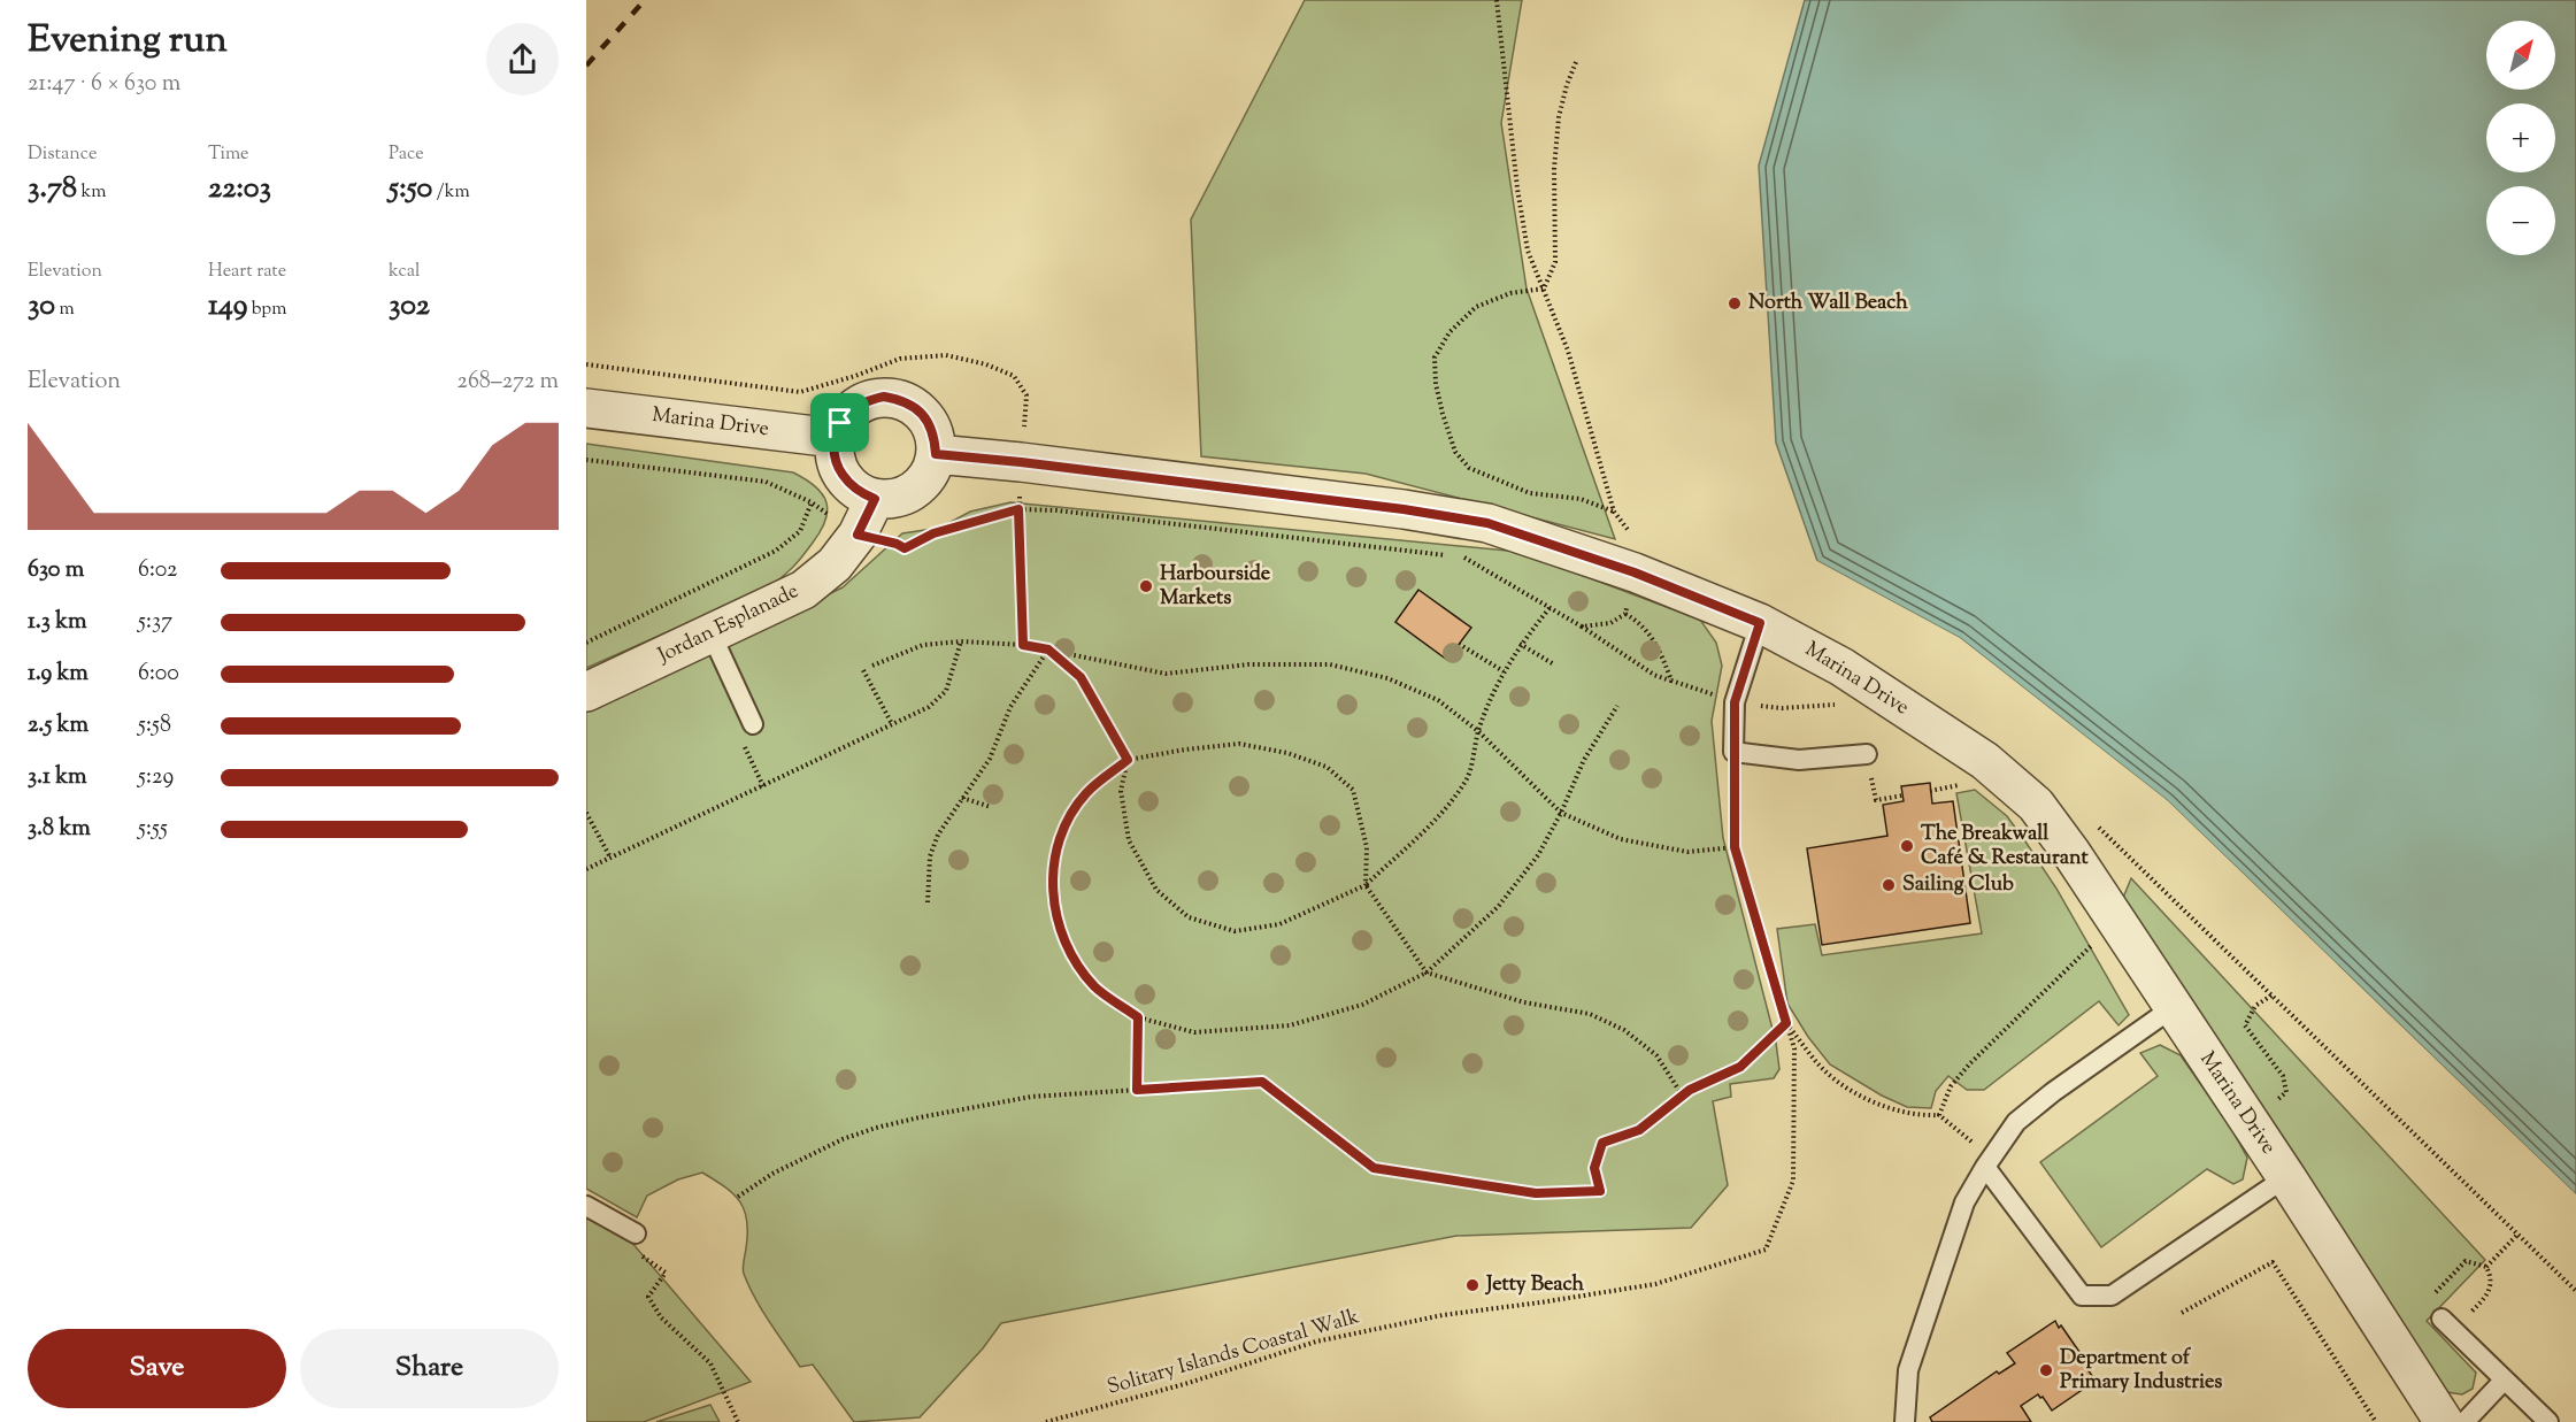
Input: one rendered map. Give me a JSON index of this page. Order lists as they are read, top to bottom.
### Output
{
  "streets": {
    "street": ["Marina Drive", "Jordan Esplanade"],
    "path": ["Solitary Islands Coastal Walk"]
  },
  "crossings": [
    ["Marina Drive", "Jordan Esplanade"]
  ],
  "places": [
    "North Wall Beach",
    "Harbourside Markets",
    "The Breakwall Café & Restaurant",
    "Sailing Club",
    "Jetty Beach",
    "Department of Primary Industries"
  ],
  "north": "top right",
  "page": {
    "heading": ["Evening run", "21:47 · 6 × 630 m"],
    "map_buttons": ["+", "−"],
    "stats": [
      ["Distance", "3.78 km"],
      ["Time", "22:03"],
      ["Pace", "5:50 /km"],
      ["Elevation", "30 m"],
      ["Heart rate", "149 bpm"],
      ["kcal", "302"]
    ],
    "chart": ["Elevation", "268–272 m"],
    "list": [
      {
        "name": "630 m",
        "note": "6:02"
      },
      {
        "name": "1.3 km",
        "note": "5:37"
      },
      {
        "name": "1.9 km",
        "note": "6:00"
      },
      {
        "name": "2.5 km",
        "note": "5:58"
      },
      {
        "name": "3.1 km",
        "note": "5:29"
      },
      {
        "name": "3.8 km",
        "note": "5:55"
      }
    ],
    "buttons": ["Save", "Share"]
  }
}
